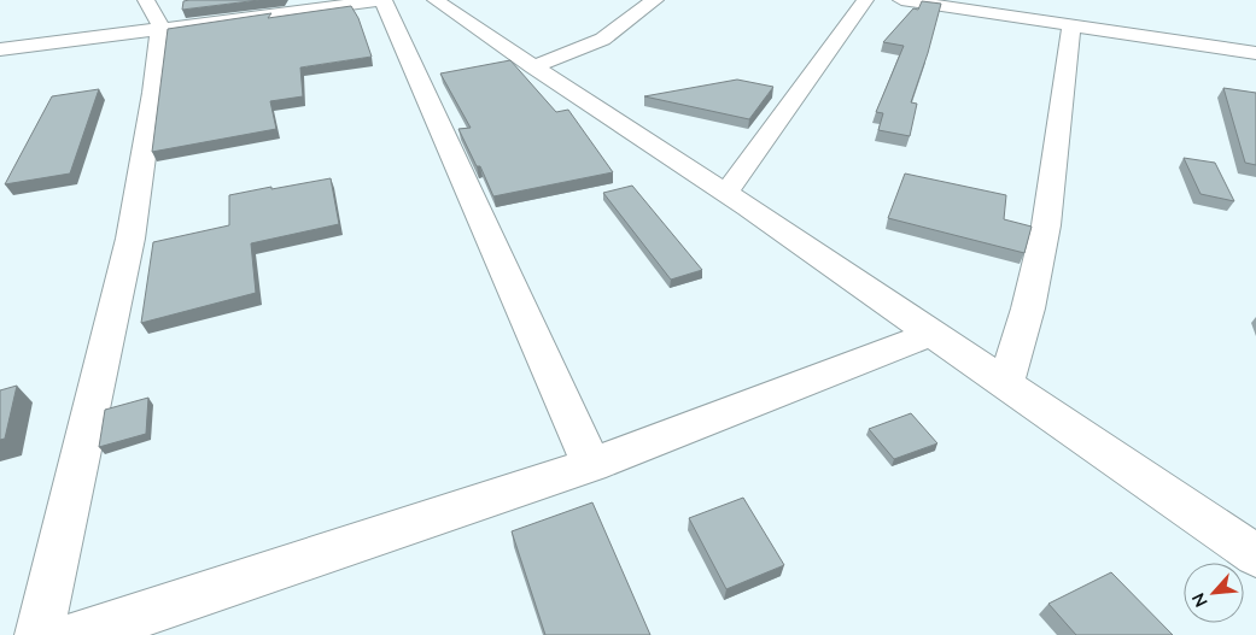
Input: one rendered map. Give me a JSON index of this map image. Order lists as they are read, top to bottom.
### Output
{
  "north": "bottom left"
}
